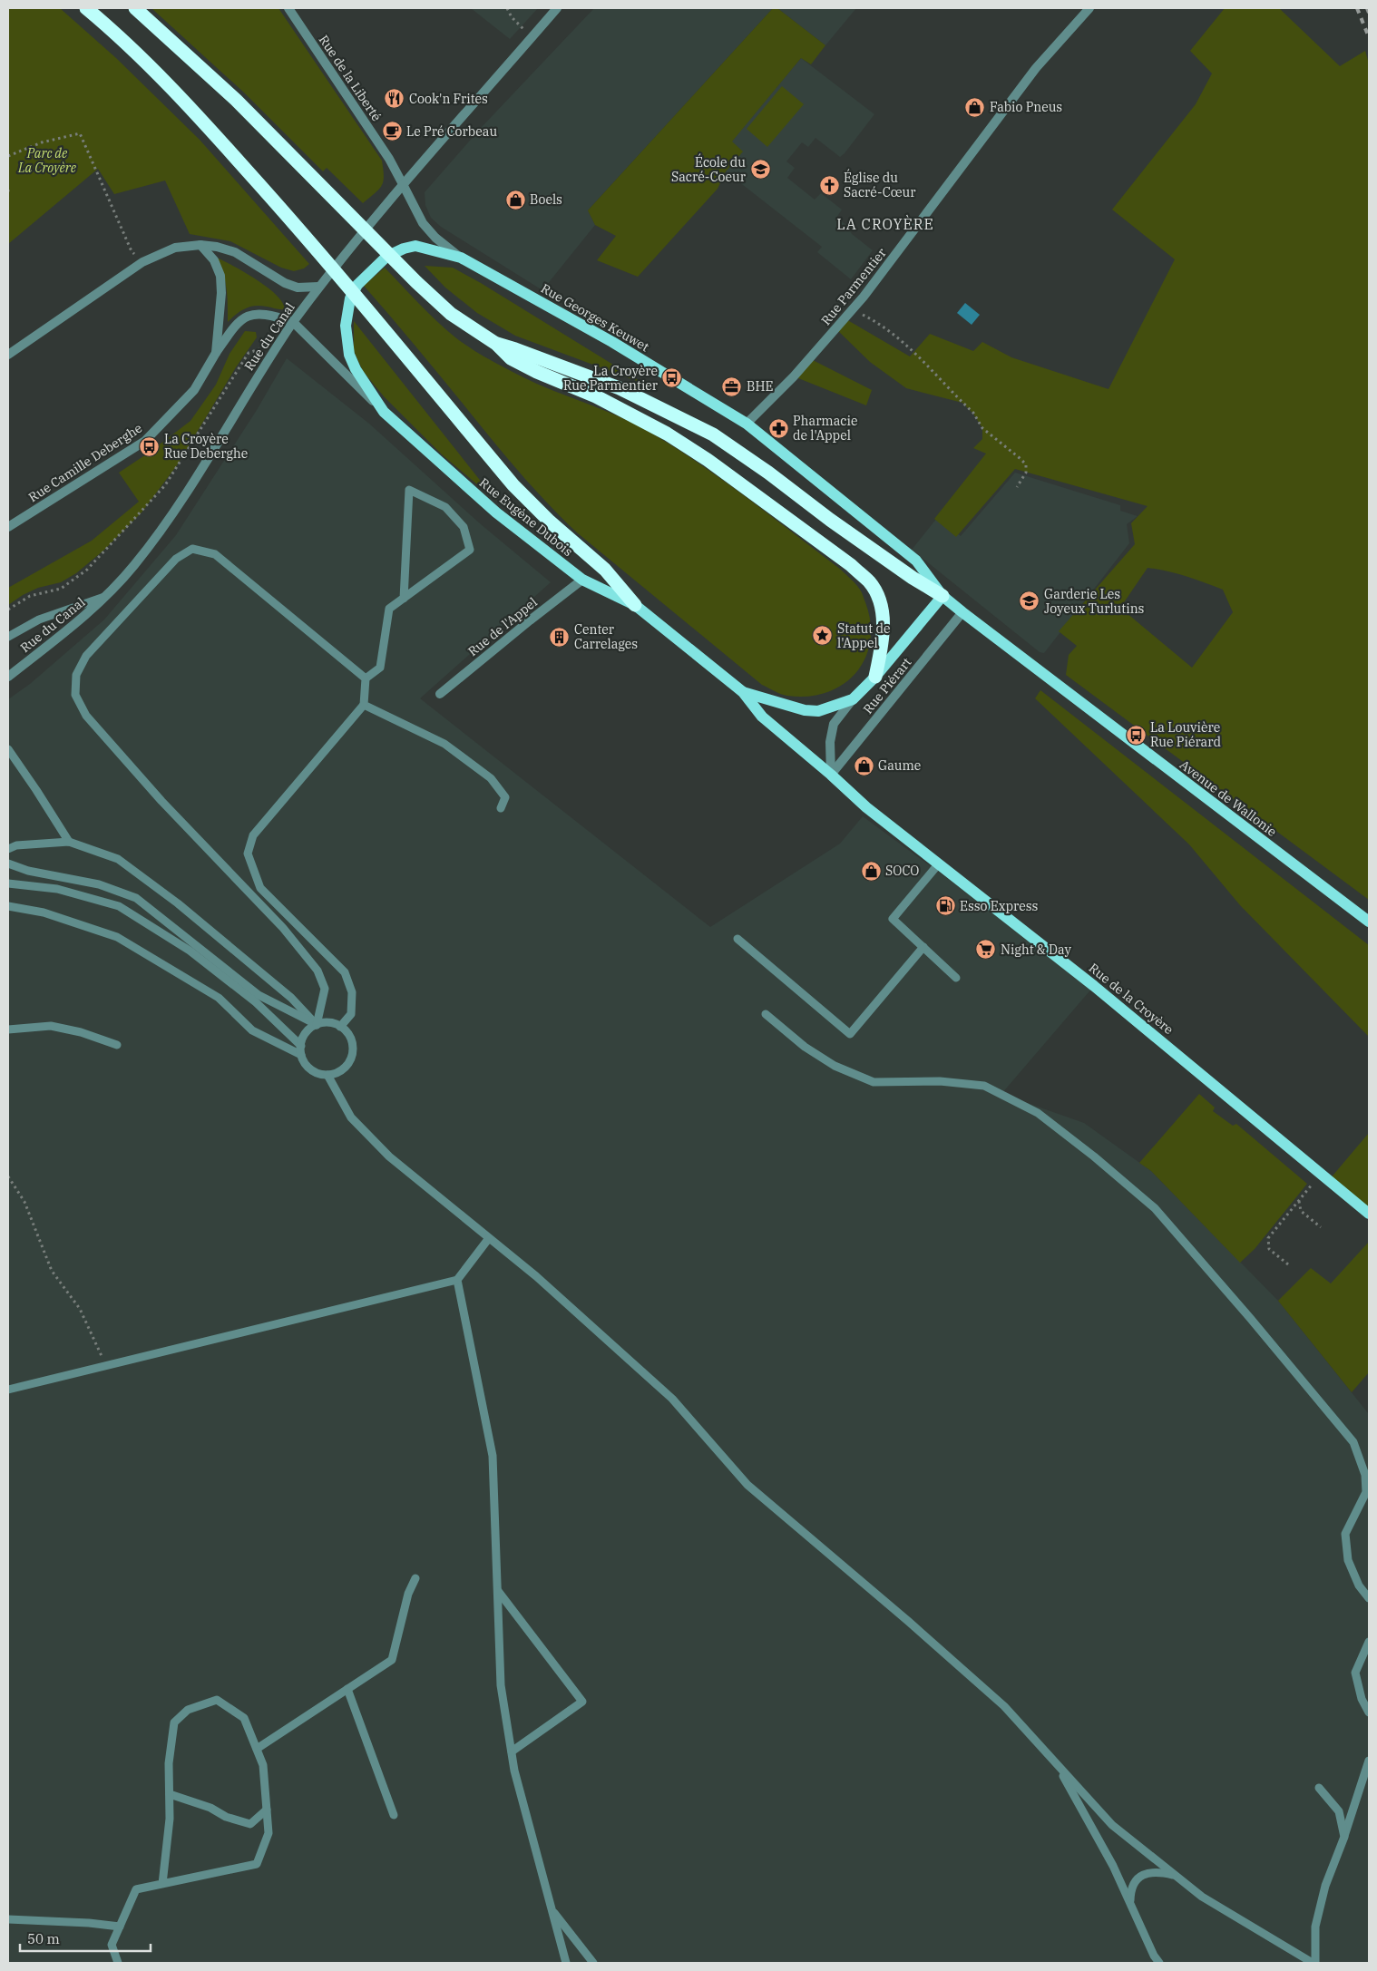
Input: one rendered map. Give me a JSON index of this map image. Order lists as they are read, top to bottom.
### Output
{
  "streets": {
    "main road": [
      "Rue Georges Keuwet",
      "Rue Eugène Dubois",
      "Avenue de Wallonie",
      "Rue de la Croyère"
    ],
    "street": [
      "Rue de la Liberté",
      "Rue Parmentier",
      "Rue du Canal",
      "Rue Camille Deberghe",
      "Rue de l'Appel",
      "Rue Piérart"
    ]
  },
  "crossings": [
    ["Rue de la Liberté", "Rue Georges Keuwet"],
    ["Rue de la Liberté", "Rue du Canal"],
    ["Rue Parmentier", "Rue Georges Keuwet"],
    ["Rue Georges Keuwet", "Rue Eugène Dubois"],
    ["Rue Georges Keuwet", "Avenue de Wallonie"],
    ["Rue du Canal", "Rue Eugène Dubois"],
    ["Rue Camille Deberghe", "Rue Eugène Dubois"],
    ["Rue Eugène Dubois", "Rue de l'Appel"],
    ["Rue Eugène Dubois", "Rue Piérart"],
    ["Rue Eugène Dubois", "Rue de la Croyère"],
    ["Rue Piérart", "Avenue de Wallonie"],
    ["Rue Piérart", "Rue de la Croyère"]
  ],
  "districts": ["LA CROYÈRE"],
  "parks": ["Parc de La Croyère"],
  "places": {
    "restaurant": ["Cook'n Frites"],
    "shop": [
      "Fabio Pneus",
      "Boels",
      "Gaume",
      "SOCO"
    ],
    "cafe": ["Le Pré Corbeau"],
    "school or university": ["École du Sacré-Coeur", "Garderie Les Joyeux Turlutins"],
    "church": ["Église du Sacré-Cœur"],
    "bus stop": ["La Croyère Rue Parmentier", "La Croyère Rue Deberghe", "La Louvière Rue Piérard"],
    "office": ["BHE"],
    "pharmacy": ["Pharmacie de l'Appel"],
    "place": ["Statut de l'Appel"],
    "building": ["Center Carrelages"],
    "fuel station": ["Esso Express"],
    "supermarket": ["Night & Day"]
  },
  "scale_bar": "50 m"
}
